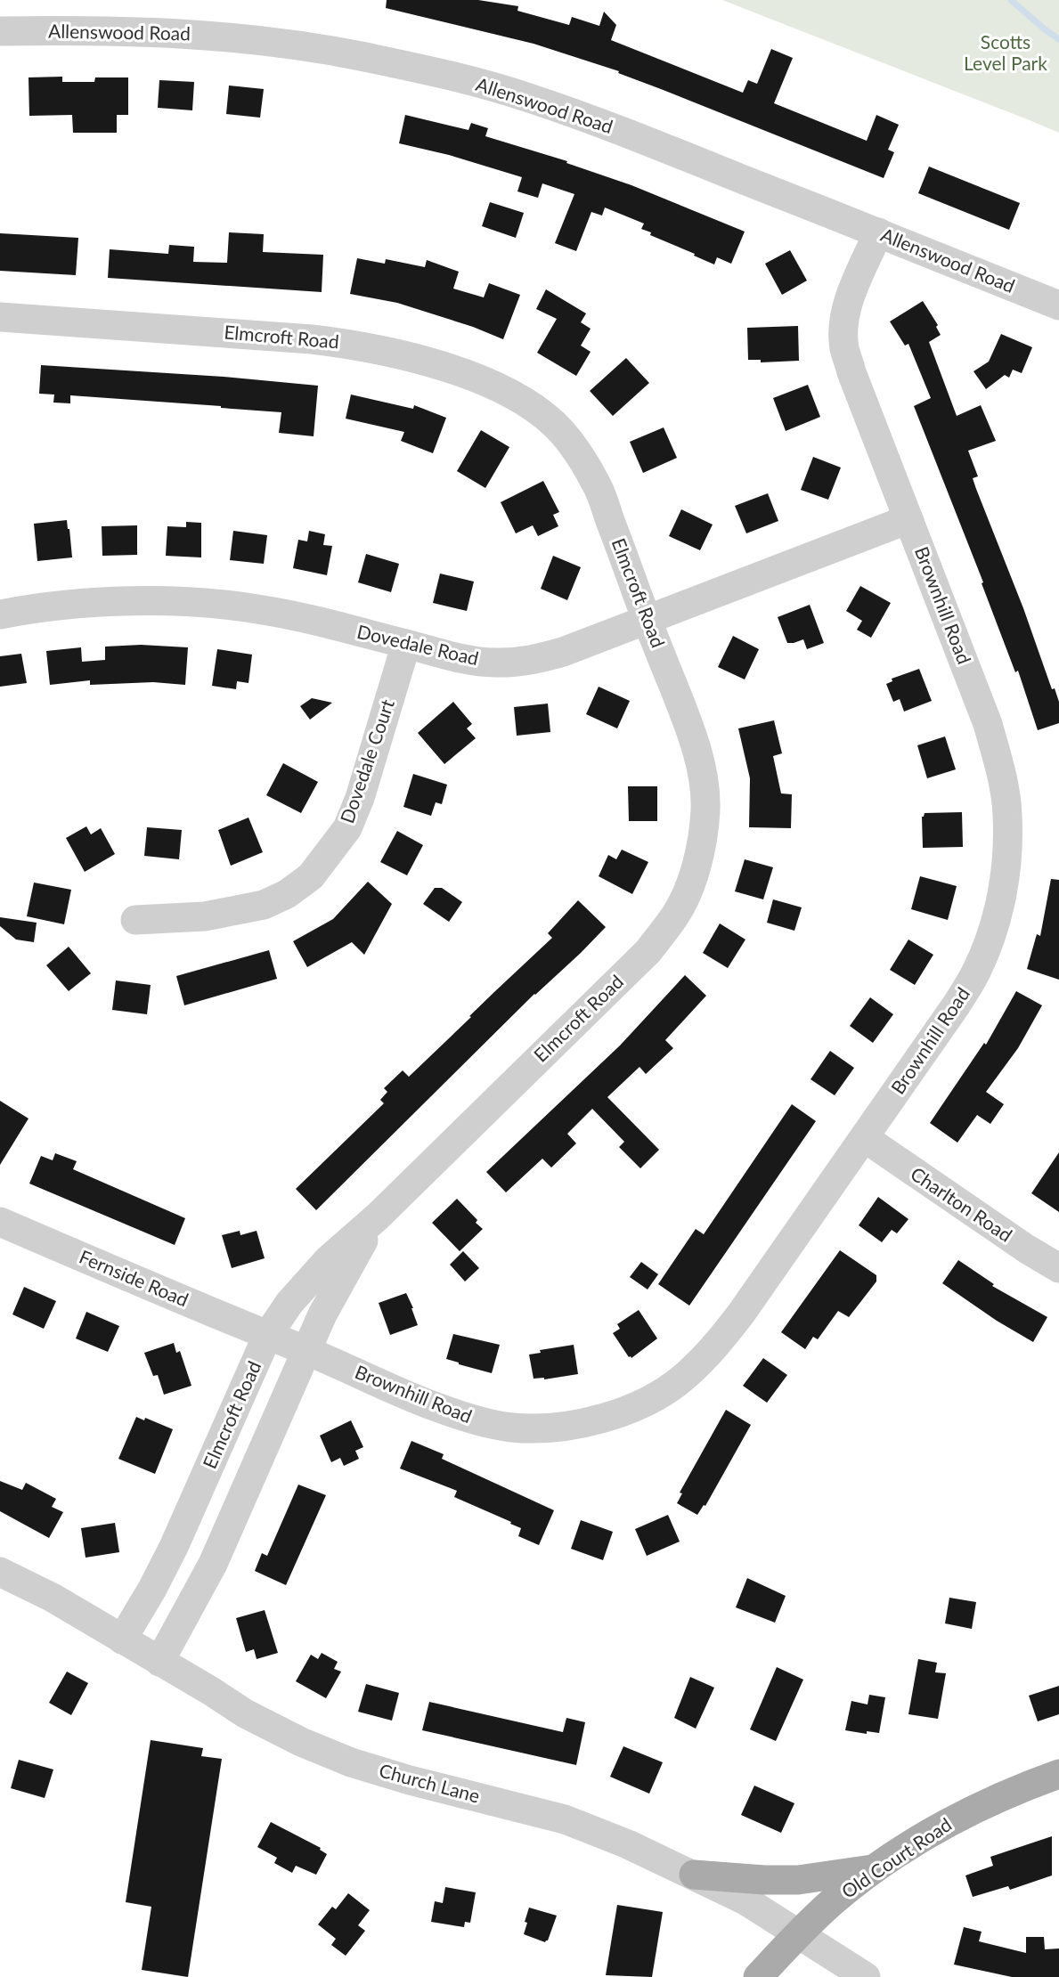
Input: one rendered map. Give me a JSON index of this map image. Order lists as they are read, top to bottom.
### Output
{
  "streets": {
    "main road": ["Old Court Road"],
    "street": [
      "Allenswood Road",
      "Elmcroft Road",
      "Brownhill Road",
      "Dovedale Road",
      "Dovedale Court",
      "Charlton Road",
      "Fernside Road",
      "Church Lane"
    ]
  },
  "crossings": [
    ["Allenswood Road", "Brownhill Road"],
    ["Elmcroft Road", "Brownhill Road"],
    ["Elmcroft Road", "Dovedale Road"],
    ["Elmcroft Road", "Fernside Road"],
    ["Elmcroft Road", "Church Lane"],
    ["Brownhill Road", "Dovedale Road"],
    ["Brownhill Road", "Charlton Road"],
    ["Brownhill Road", "Fernside Road"],
    ["Dovedale Road", "Dovedale Court"],
    ["Church Lane", "Old Court Road"]
  ],
  "parks": ["Scotts Level Park"]
}
